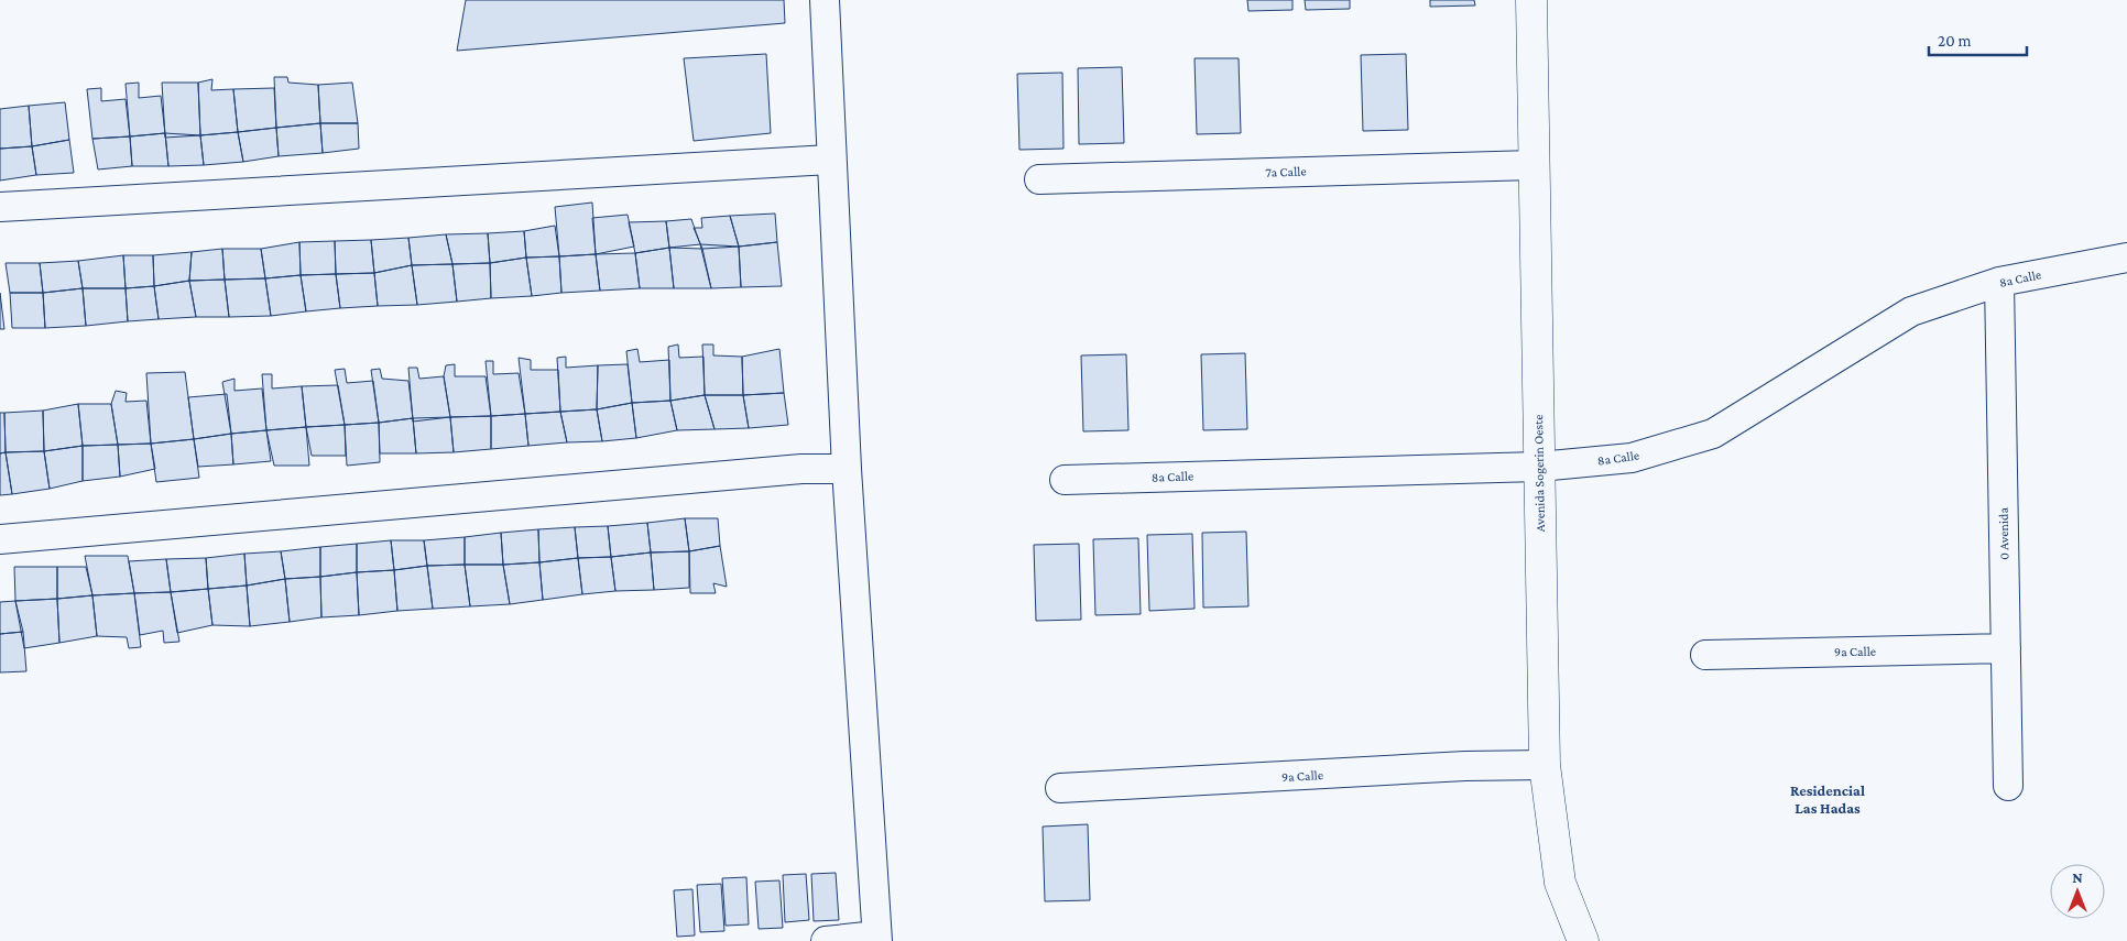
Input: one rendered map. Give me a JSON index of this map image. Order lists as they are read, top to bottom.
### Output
{
  "streets": {
    "street": [
      "7a Calle",
      "8a Calle",
      "Avenida Sogerin Oeste",
      "0 Avenida",
      "9a Calle"
    ]
  },
  "crossings": [
    ["7a Calle", "Avenida Sogerin Oeste"],
    ["8a Calle", "Avenida Sogerin Oeste"],
    ["8a Calle", "0 Avenida"],
    ["Avenida Sogerin Oeste", "9a Calle"],
    ["0 Avenida", "9a Calle"]
  ],
  "districts": ["Residencial Las Hadas"],
  "scale_bar": "20 m",
  "north": "top"
}
